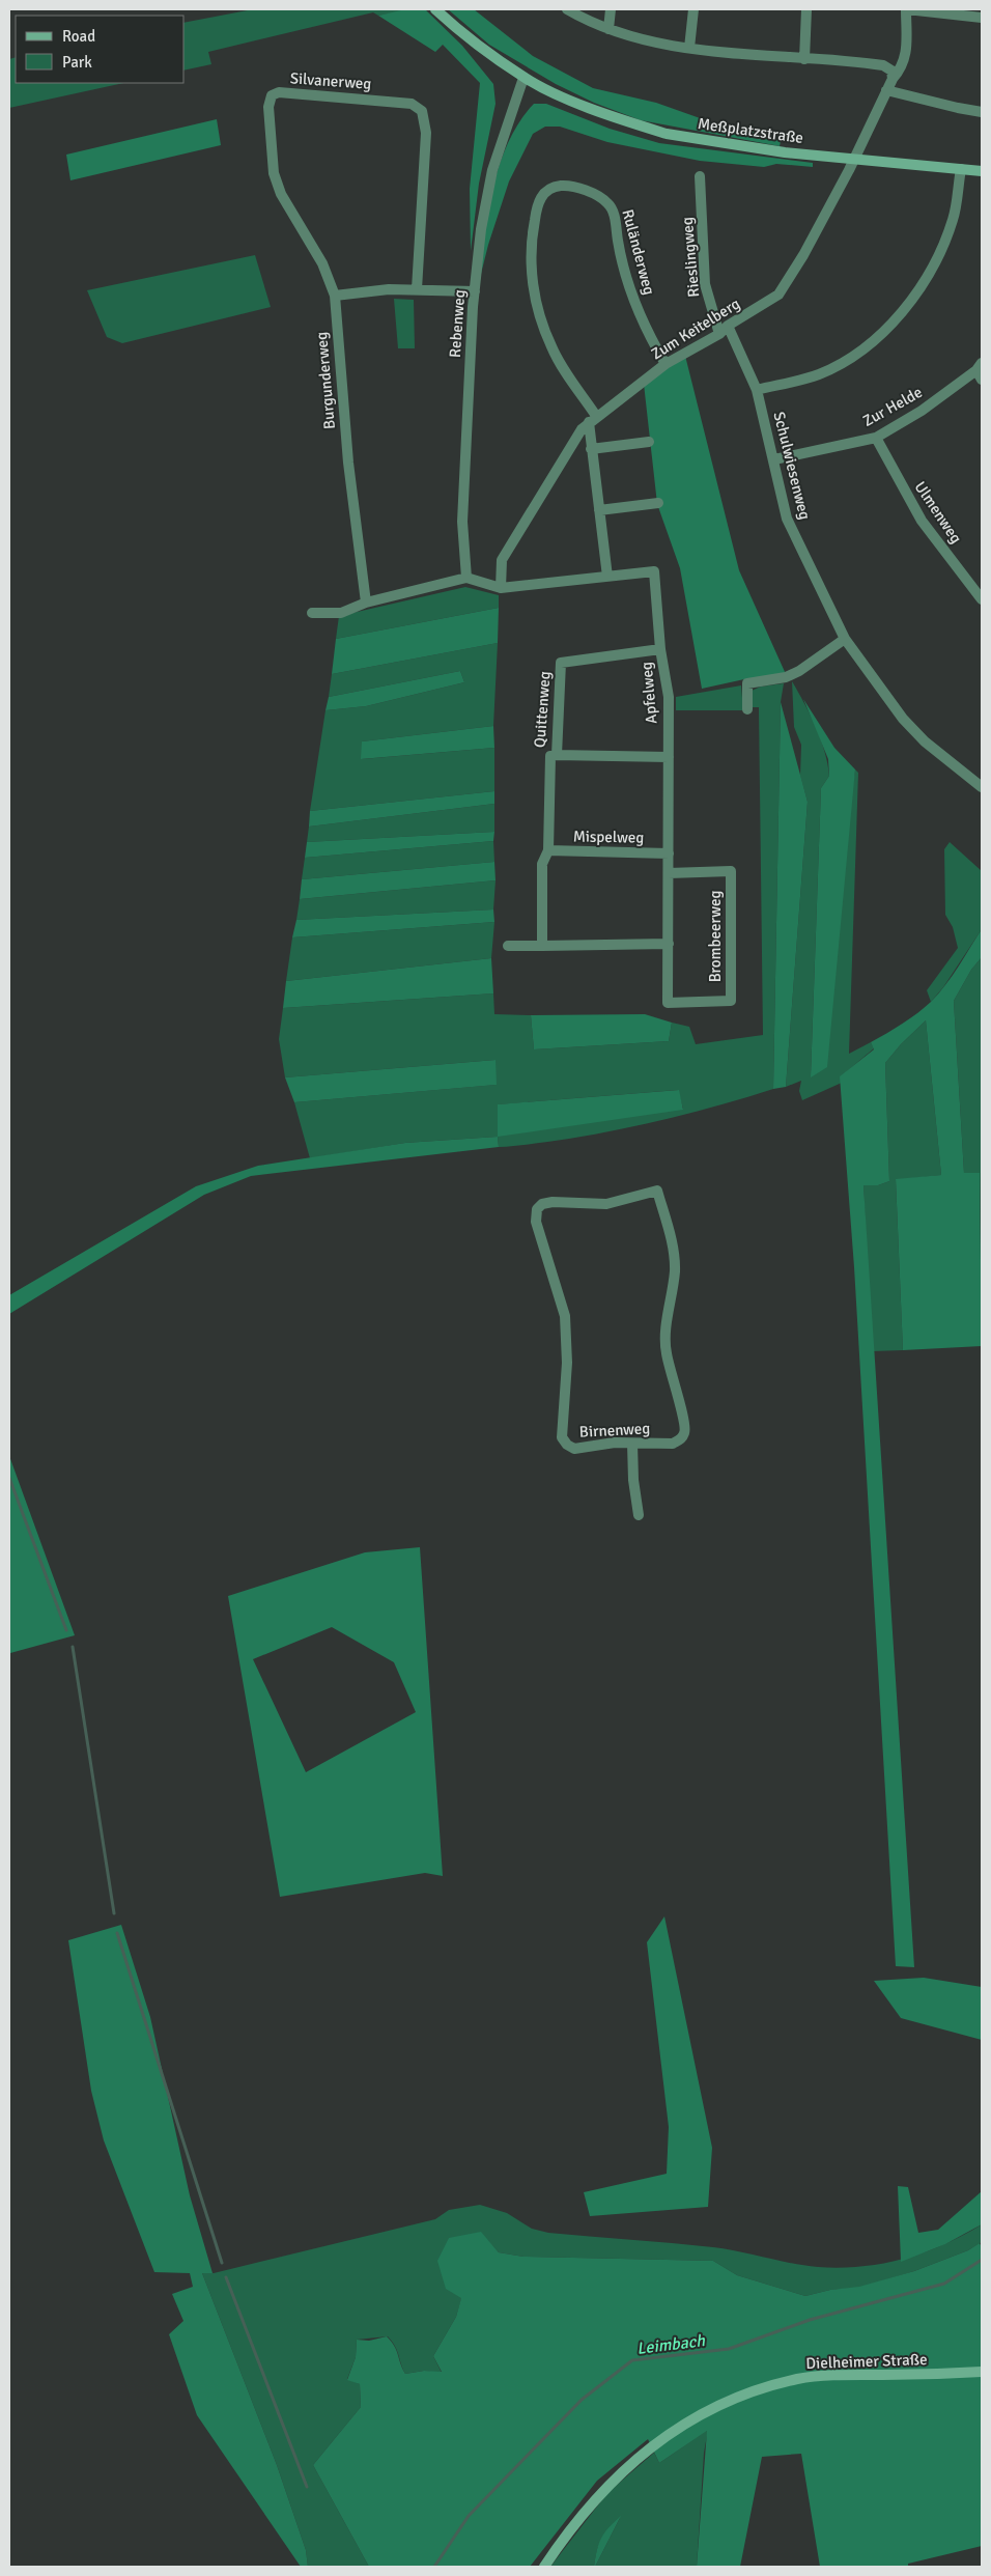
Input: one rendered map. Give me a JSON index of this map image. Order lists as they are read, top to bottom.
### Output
{
  "streets": {
    "main road": ["Meßplatzstraße", "Dielheimer Straße"],
    "street": [
      "Silvanerweg",
      "Ruländerweg",
      "Rieslingweg",
      "Rebenweg",
      "Zum Keitelberg",
      "Burgunderweg",
      "Zur Helde",
      "Schulwiesenweg",
      "Ulmenweg",
      "Apfelweg",
      "Quittenweg",
      "Mispelweg",
      "Brombeerweg",
      "Birnenweg"
    ]
  },
  "crossings": [
    ["Silvanerweg", "Burgunderweg"],
    ["Meßplatzstraße", "Rebenweg"],
    ["Meßplatzstraße", "Zum Keitelberg"],
    ["Ruländerweg", "Zum Keitelberg"],
    ["Rieslingweg", "Zum Keitelberg"],
    ["Rebenweg", "Apfelweg"],
    ["Zum Keitelberg", "Schulwiesenweg"],
    ["Zum Keitelberg", "Apfelweg"],
    ["Zur Helde", "Schulwiesenweg"],
    ["Zur Helde", "Ulmenweg"],
    ["Apfelweg", "Quittenweg"],
    ["Apfelweg", "Mispelweg"],
    ["Apfelweg", "Brombeerweg"],
    ["Quittenweg", "Mispelweg"]
  ],
  "water": ["Leimbach"],
  "legend": ["Road", "Park"]
}
